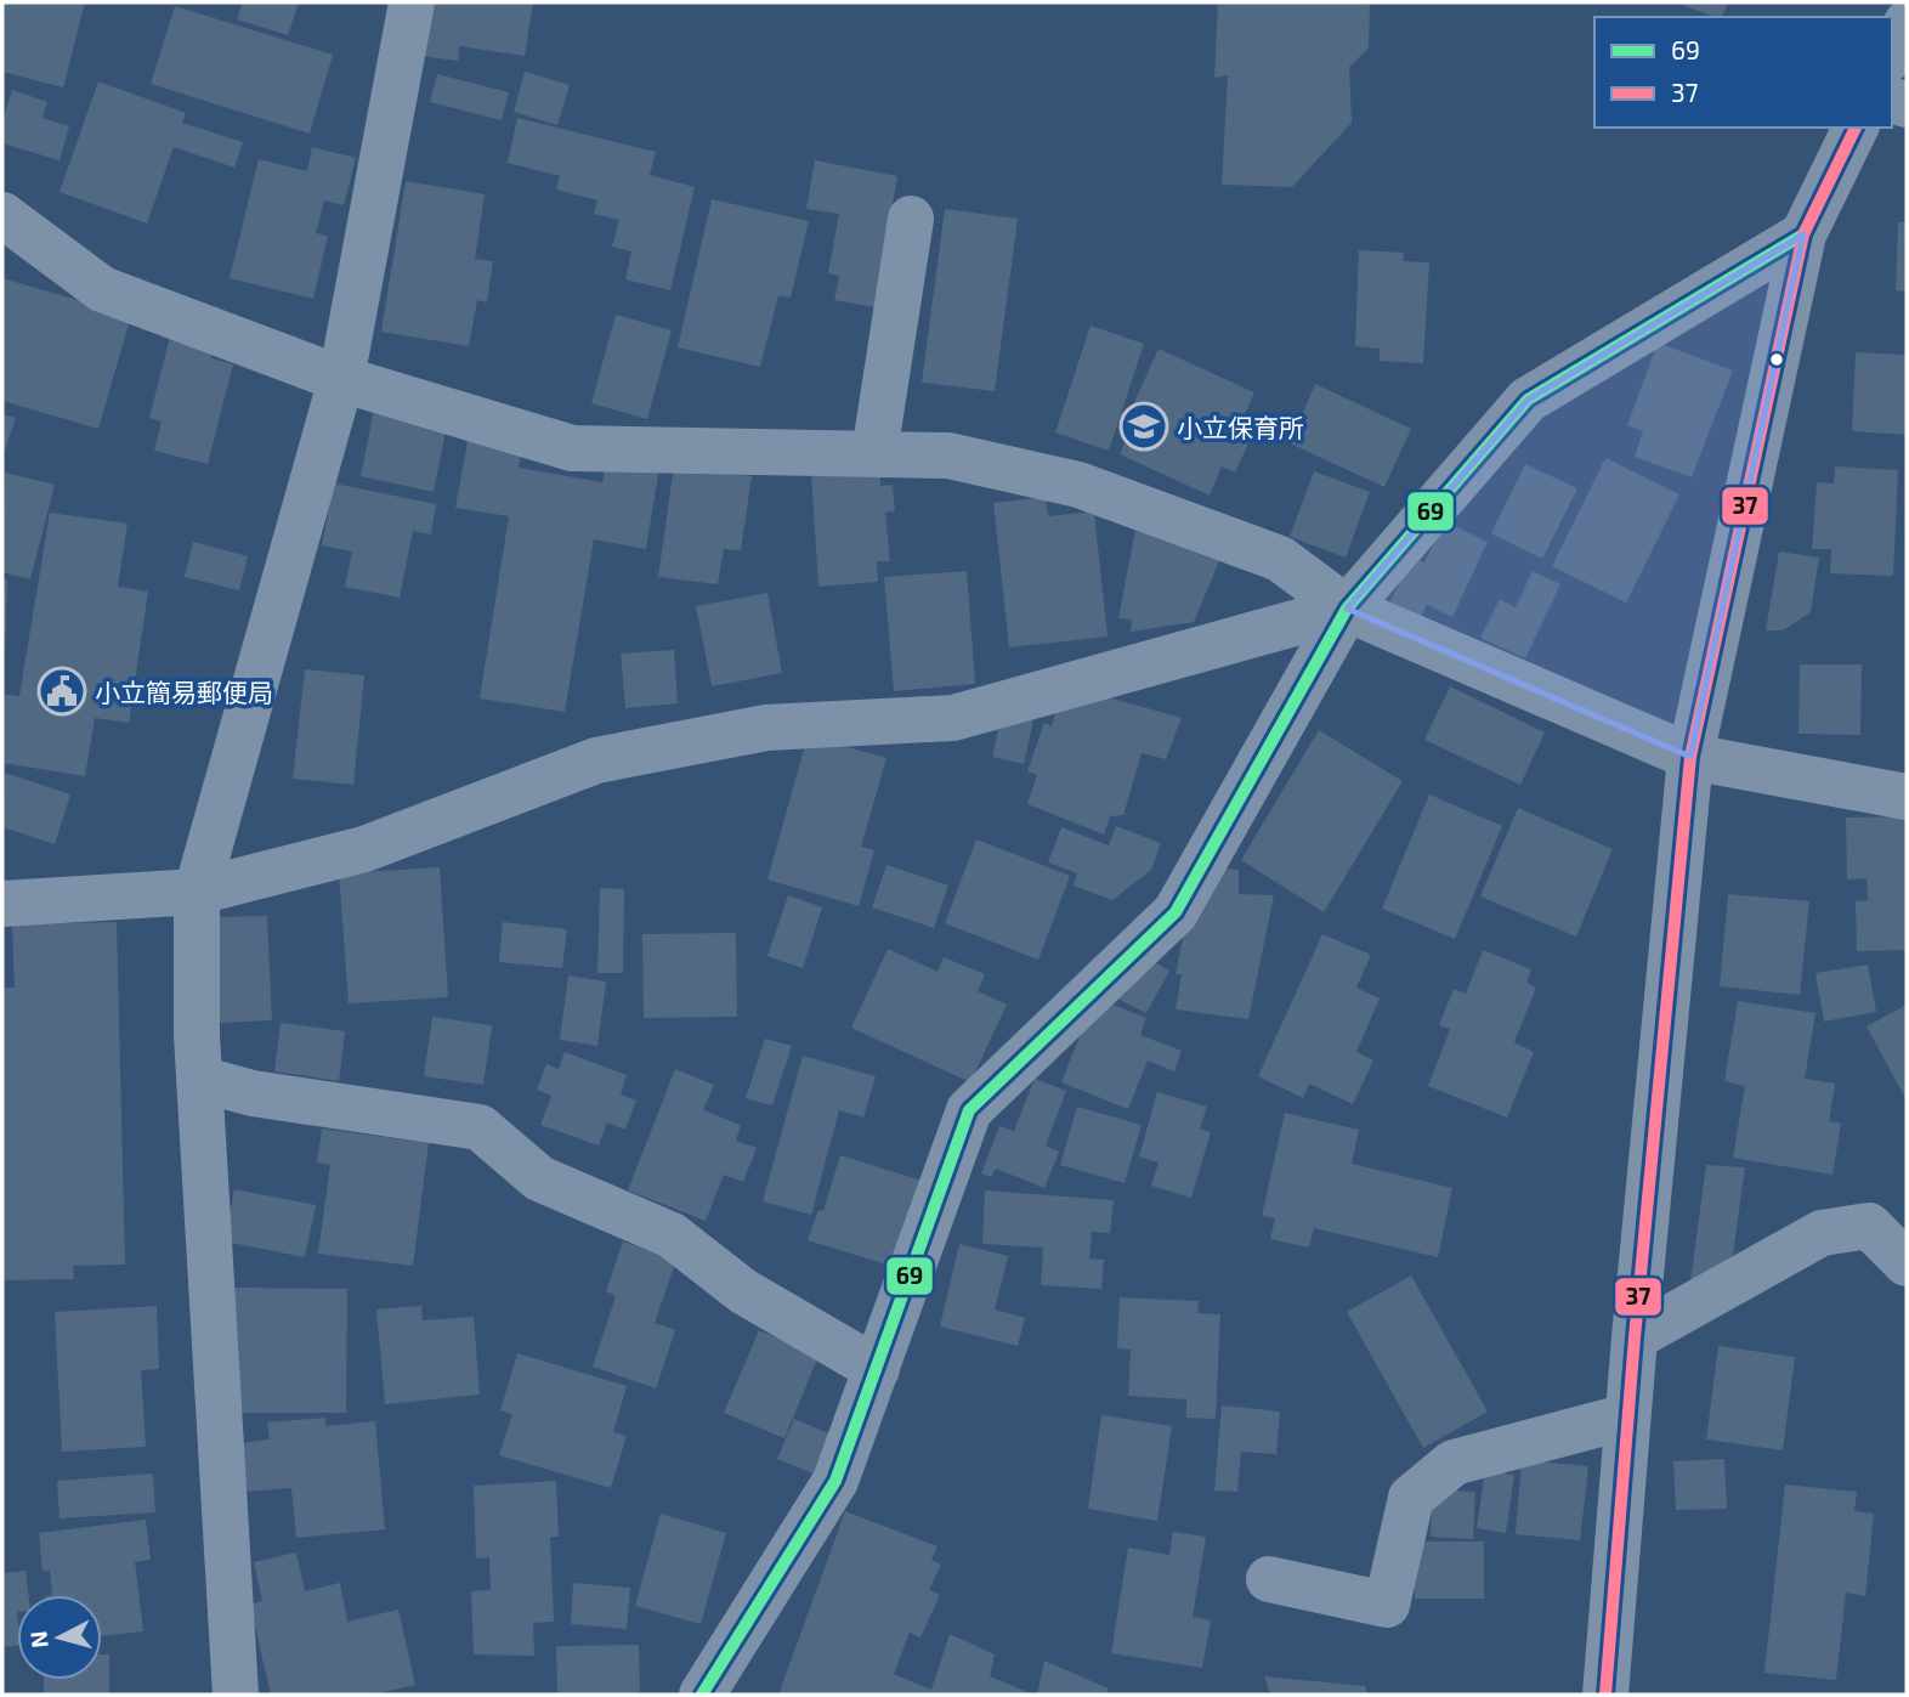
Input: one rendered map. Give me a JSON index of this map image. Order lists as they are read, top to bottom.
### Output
{
  "places": {
    "school or university": ["小立保育所"],
    "public building": ["小立簡易郵便局"]
  },
  "lines": ["transit line 37", "transit line 69"],
  "legend": ["69", "37"],
  "north": "left"
}
